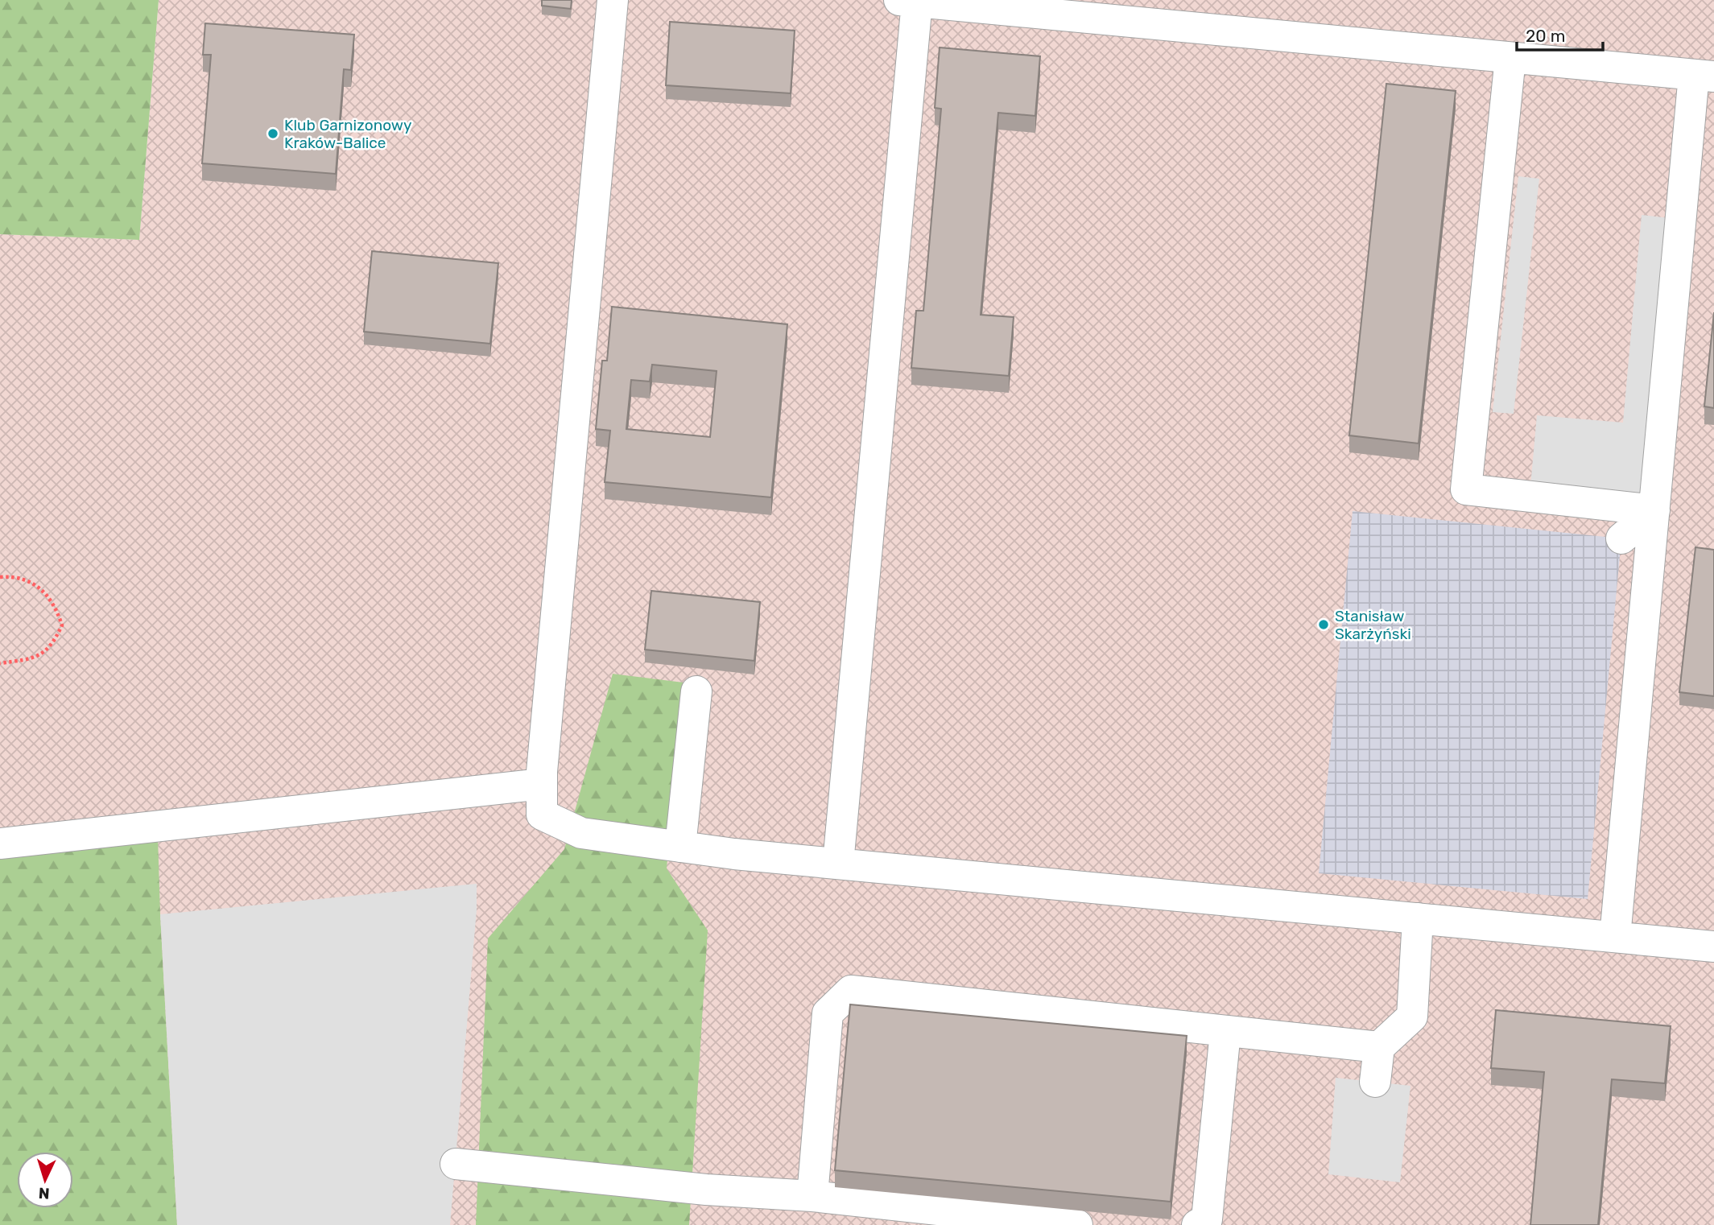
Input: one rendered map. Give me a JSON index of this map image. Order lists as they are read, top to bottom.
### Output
{
  "places": ["Klub Garnizonowy Kraków-Balice", "Stanisław Skarżyński"],
  "scale_bar": "20 m",
  "north": "bottom"
}
